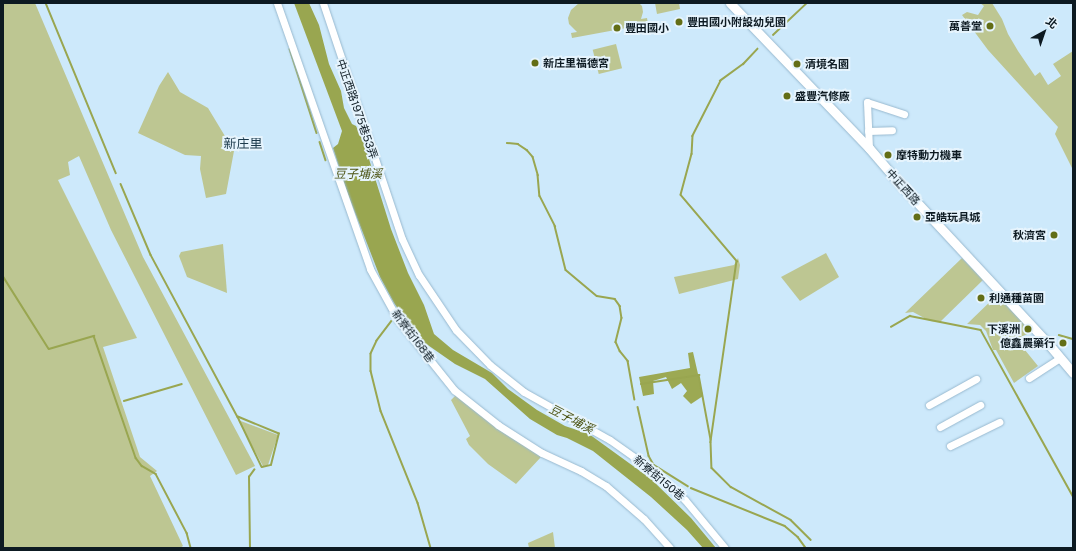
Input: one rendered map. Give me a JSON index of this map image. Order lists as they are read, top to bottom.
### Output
{
  "streets": {
    "main road": ["中正西路"],
    "street": ["中正西路1975巷53弄", "新寮街168巷", "新寮街150巷"]
  },
  "crossings": [
    ["中正西路1975巷53弄", "新寮街150巷"]
  ],
  "districts": ["新庄里"],
  "water": ["豆子埔溪"],
  "places": [
    "豐田國小附設幼兒園",
    "萬善堂",
    "豐田國小",
    "新庄里福德宮",
    "清境名園",
    "盛豐汽修廠",
    "摩特動力機車",
    "亞皓玩具城",
    "秋濟宮",
    "利通種苗園",
    "下溪洲",
    "億鑫農藥行"
  ],
  "north": "top right"
}
